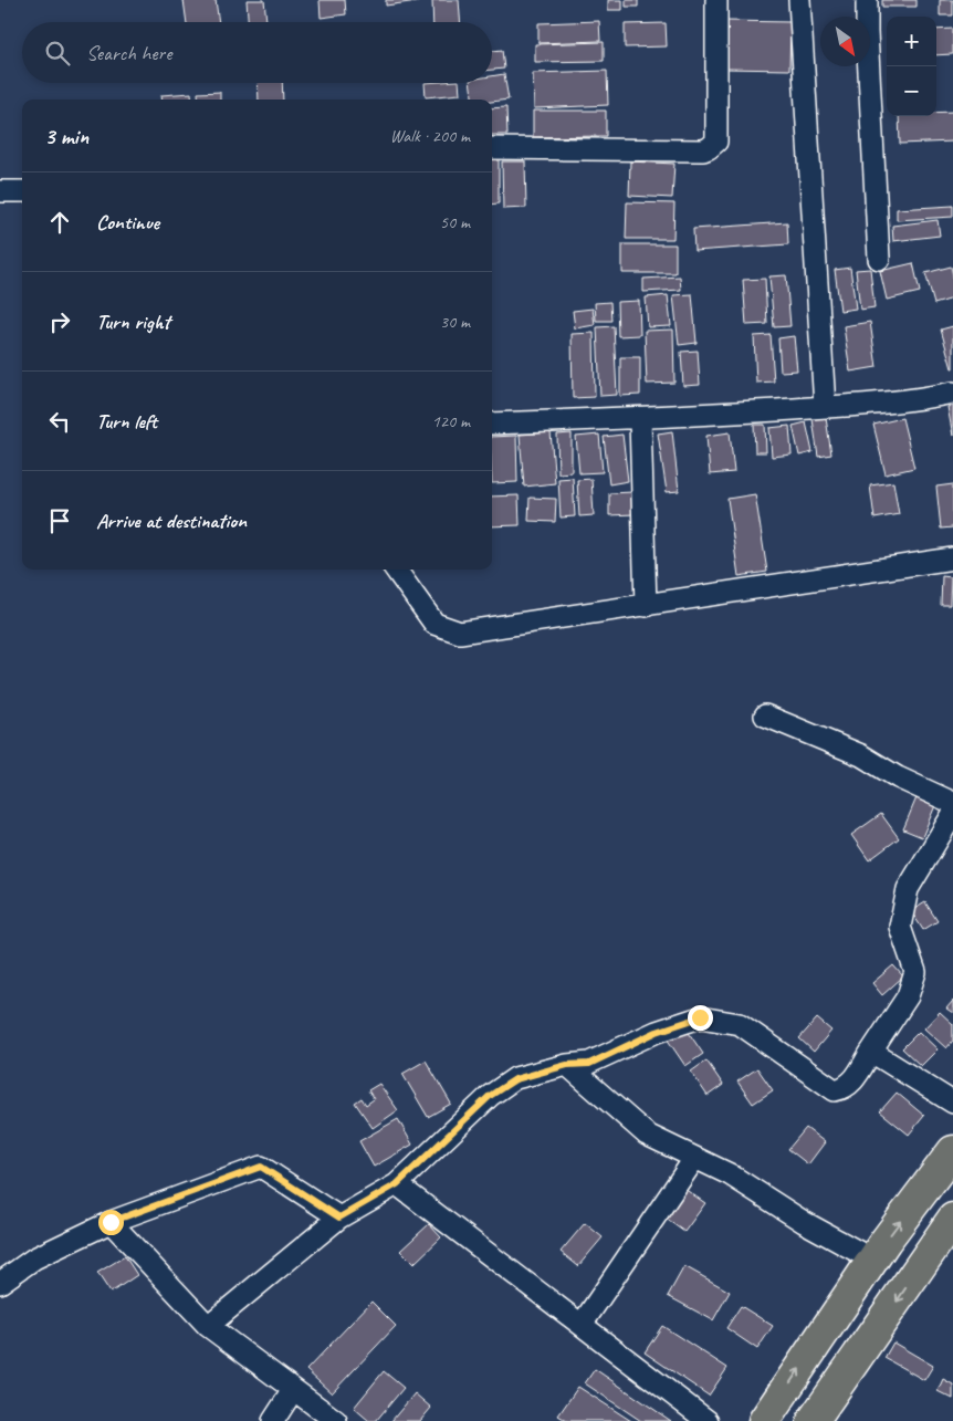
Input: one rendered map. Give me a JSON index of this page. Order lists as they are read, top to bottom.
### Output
{
  "north": "bottom right",
  "page": {
    "map_buttons": ["+", "−"],
    "search": "Search here",
    "heading": ["3 min", "Walk · 200 m"],
    "list": [
      ["Continue", "50 m"],
      ["Turn right", "30 m"],
      ["Turn left", "120 m"],
      "Arrive at destination"
    ]
  }
}
